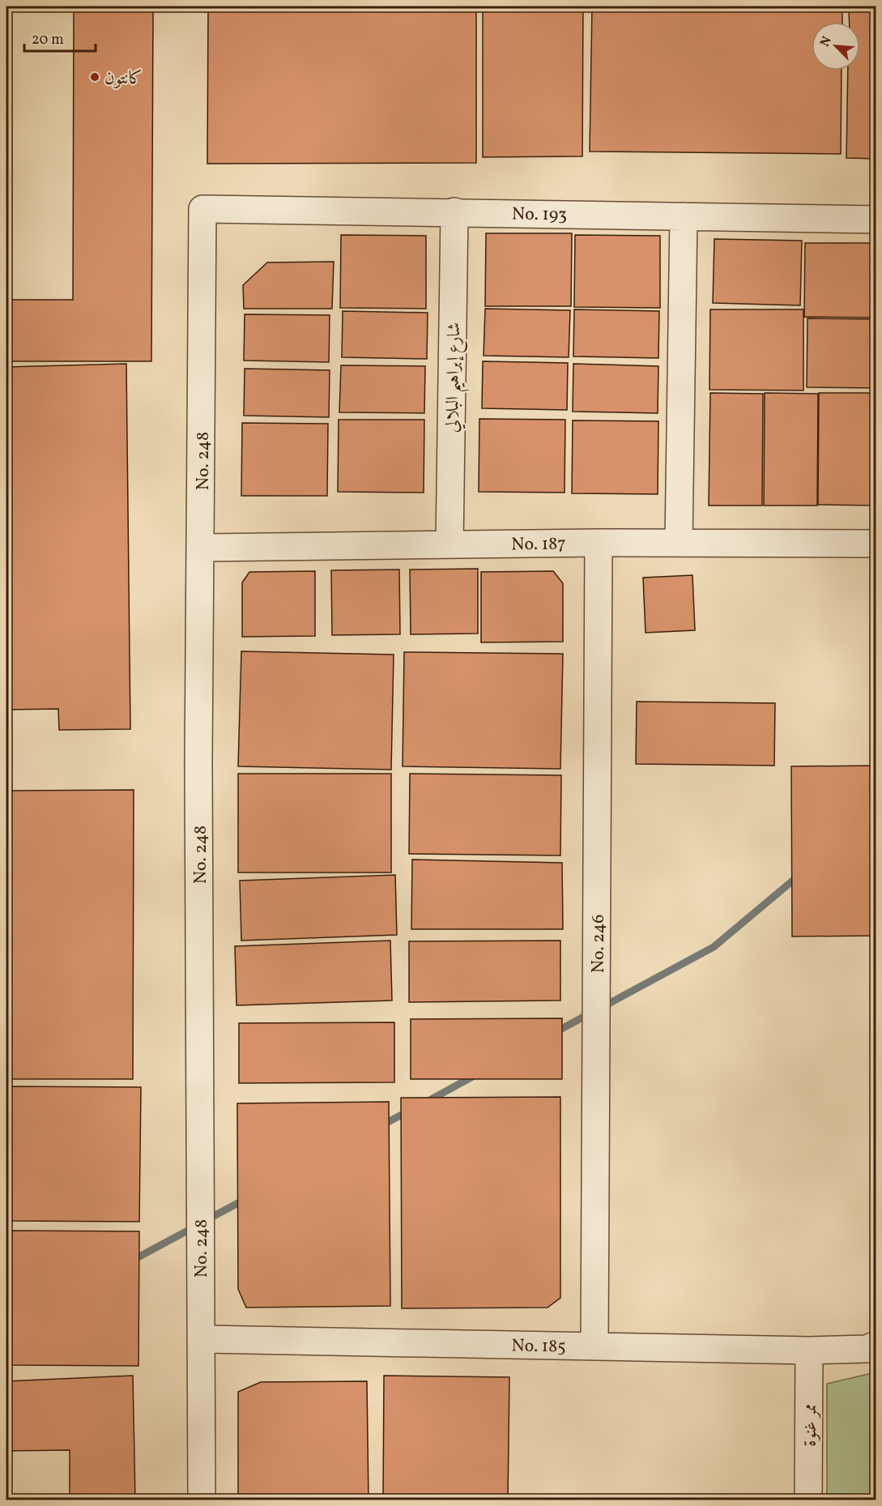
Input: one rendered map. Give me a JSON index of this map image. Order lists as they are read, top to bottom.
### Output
{
  "streets": {
    "street": [
      "No. 193",
      "شارع إبراهيم البلالي",
      "No. 248",
      "No. 187",
      "No. 246",
      "No. 185",
      "ممر غنوة"
    ]
  },
  "crossings": [
    ["No. 193", "شارع إبراهيم البلالي"],
    ["No. 193", "No. 248"],
    ["شارع إبراهيم البلالي", "No. 187"],
    ["No. 248", "No. 187"],
    ["No. 248", "No. 185"],
    ["No. 187", "No. 246"],
    ["No. 246", "No. 185"],
    ["No. 185", "ممر غنوة"]
  ],
  "places": ["كانتون"],
  "scale_bar": "20 m",
  "north": "top left"
}
